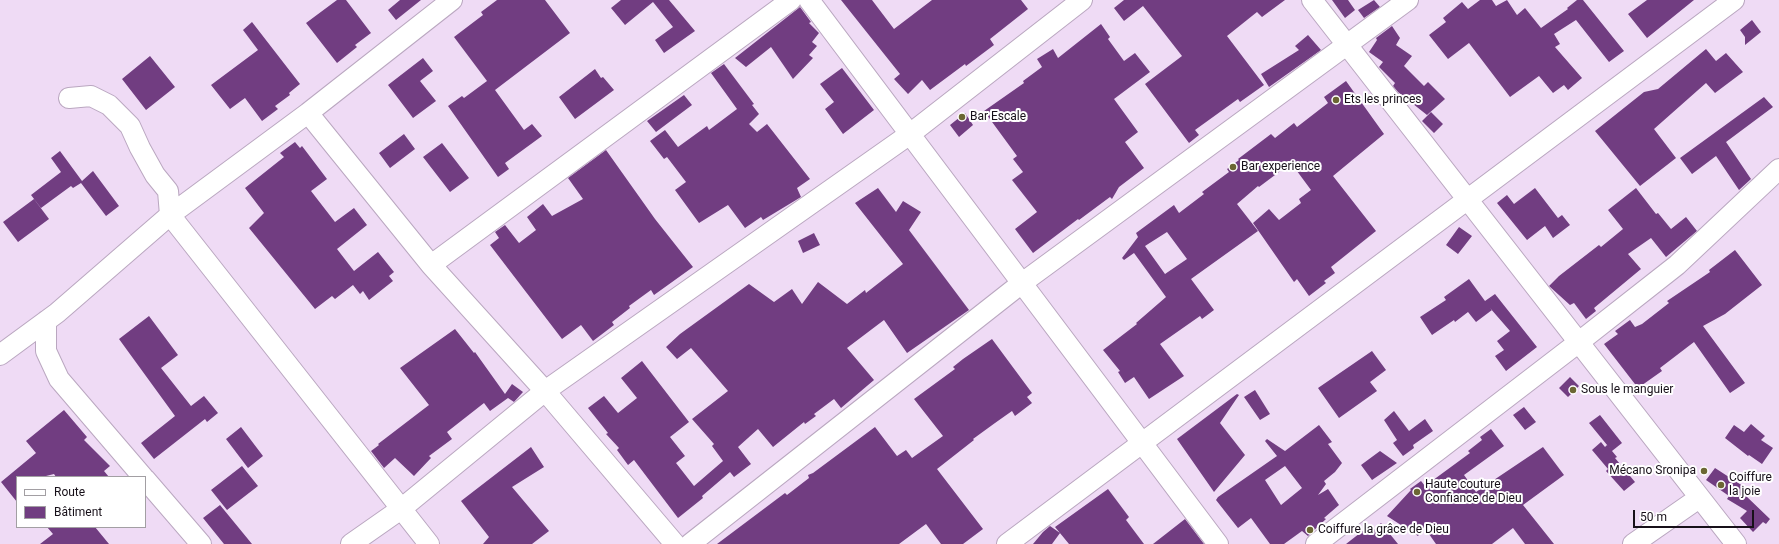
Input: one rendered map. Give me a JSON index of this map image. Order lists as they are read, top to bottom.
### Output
{
  "places": [
    "Ets les princes",
    "Bar Escale",
    "Bar experience",
    "Sous le manguier",
    "Mécano Sronipa",
    "Coiffure la joie",
    "Haute couture Confiance de Dieu",
    "Coiffure la grâce de Dieu"
  ],
  "legend": ["Route", "Bâtiment"],
  "scale_bar": "50 m"
}
